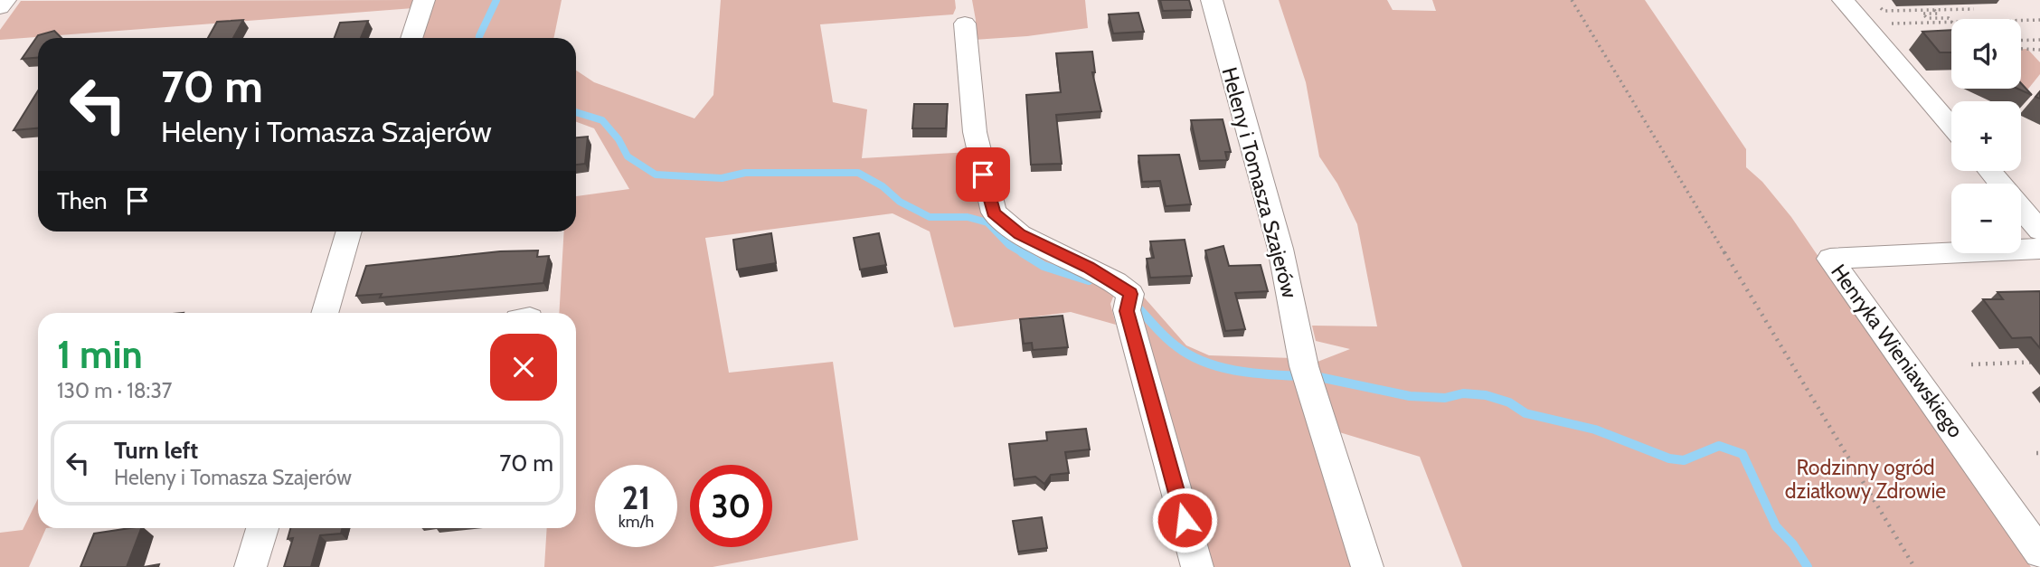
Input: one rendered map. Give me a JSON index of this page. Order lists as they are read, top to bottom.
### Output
{
  "streets": {
    "street": ["Heleny i Tomasza Szajerów", "Henryka Wieniawskiego"]
  },
  "parks": ["Rodzinny ogród działkowy Zdrowie"],
  "page": {
    "map_buttons": ["+", "−"],
    "turn": ["70 m", "Heleny i Tomasza Szajerów"],
    "then": "Then",
    "heading": ["1 min", "130 m · 18:37"],
    "list": [
      {
        "name": "Turn left",
        "note": "Heleny i Tomasza Szajerów",
        "value": "70 m"
      }
    ],
    "speed": "21 km/h",
    "limit": "30"
  }
}
